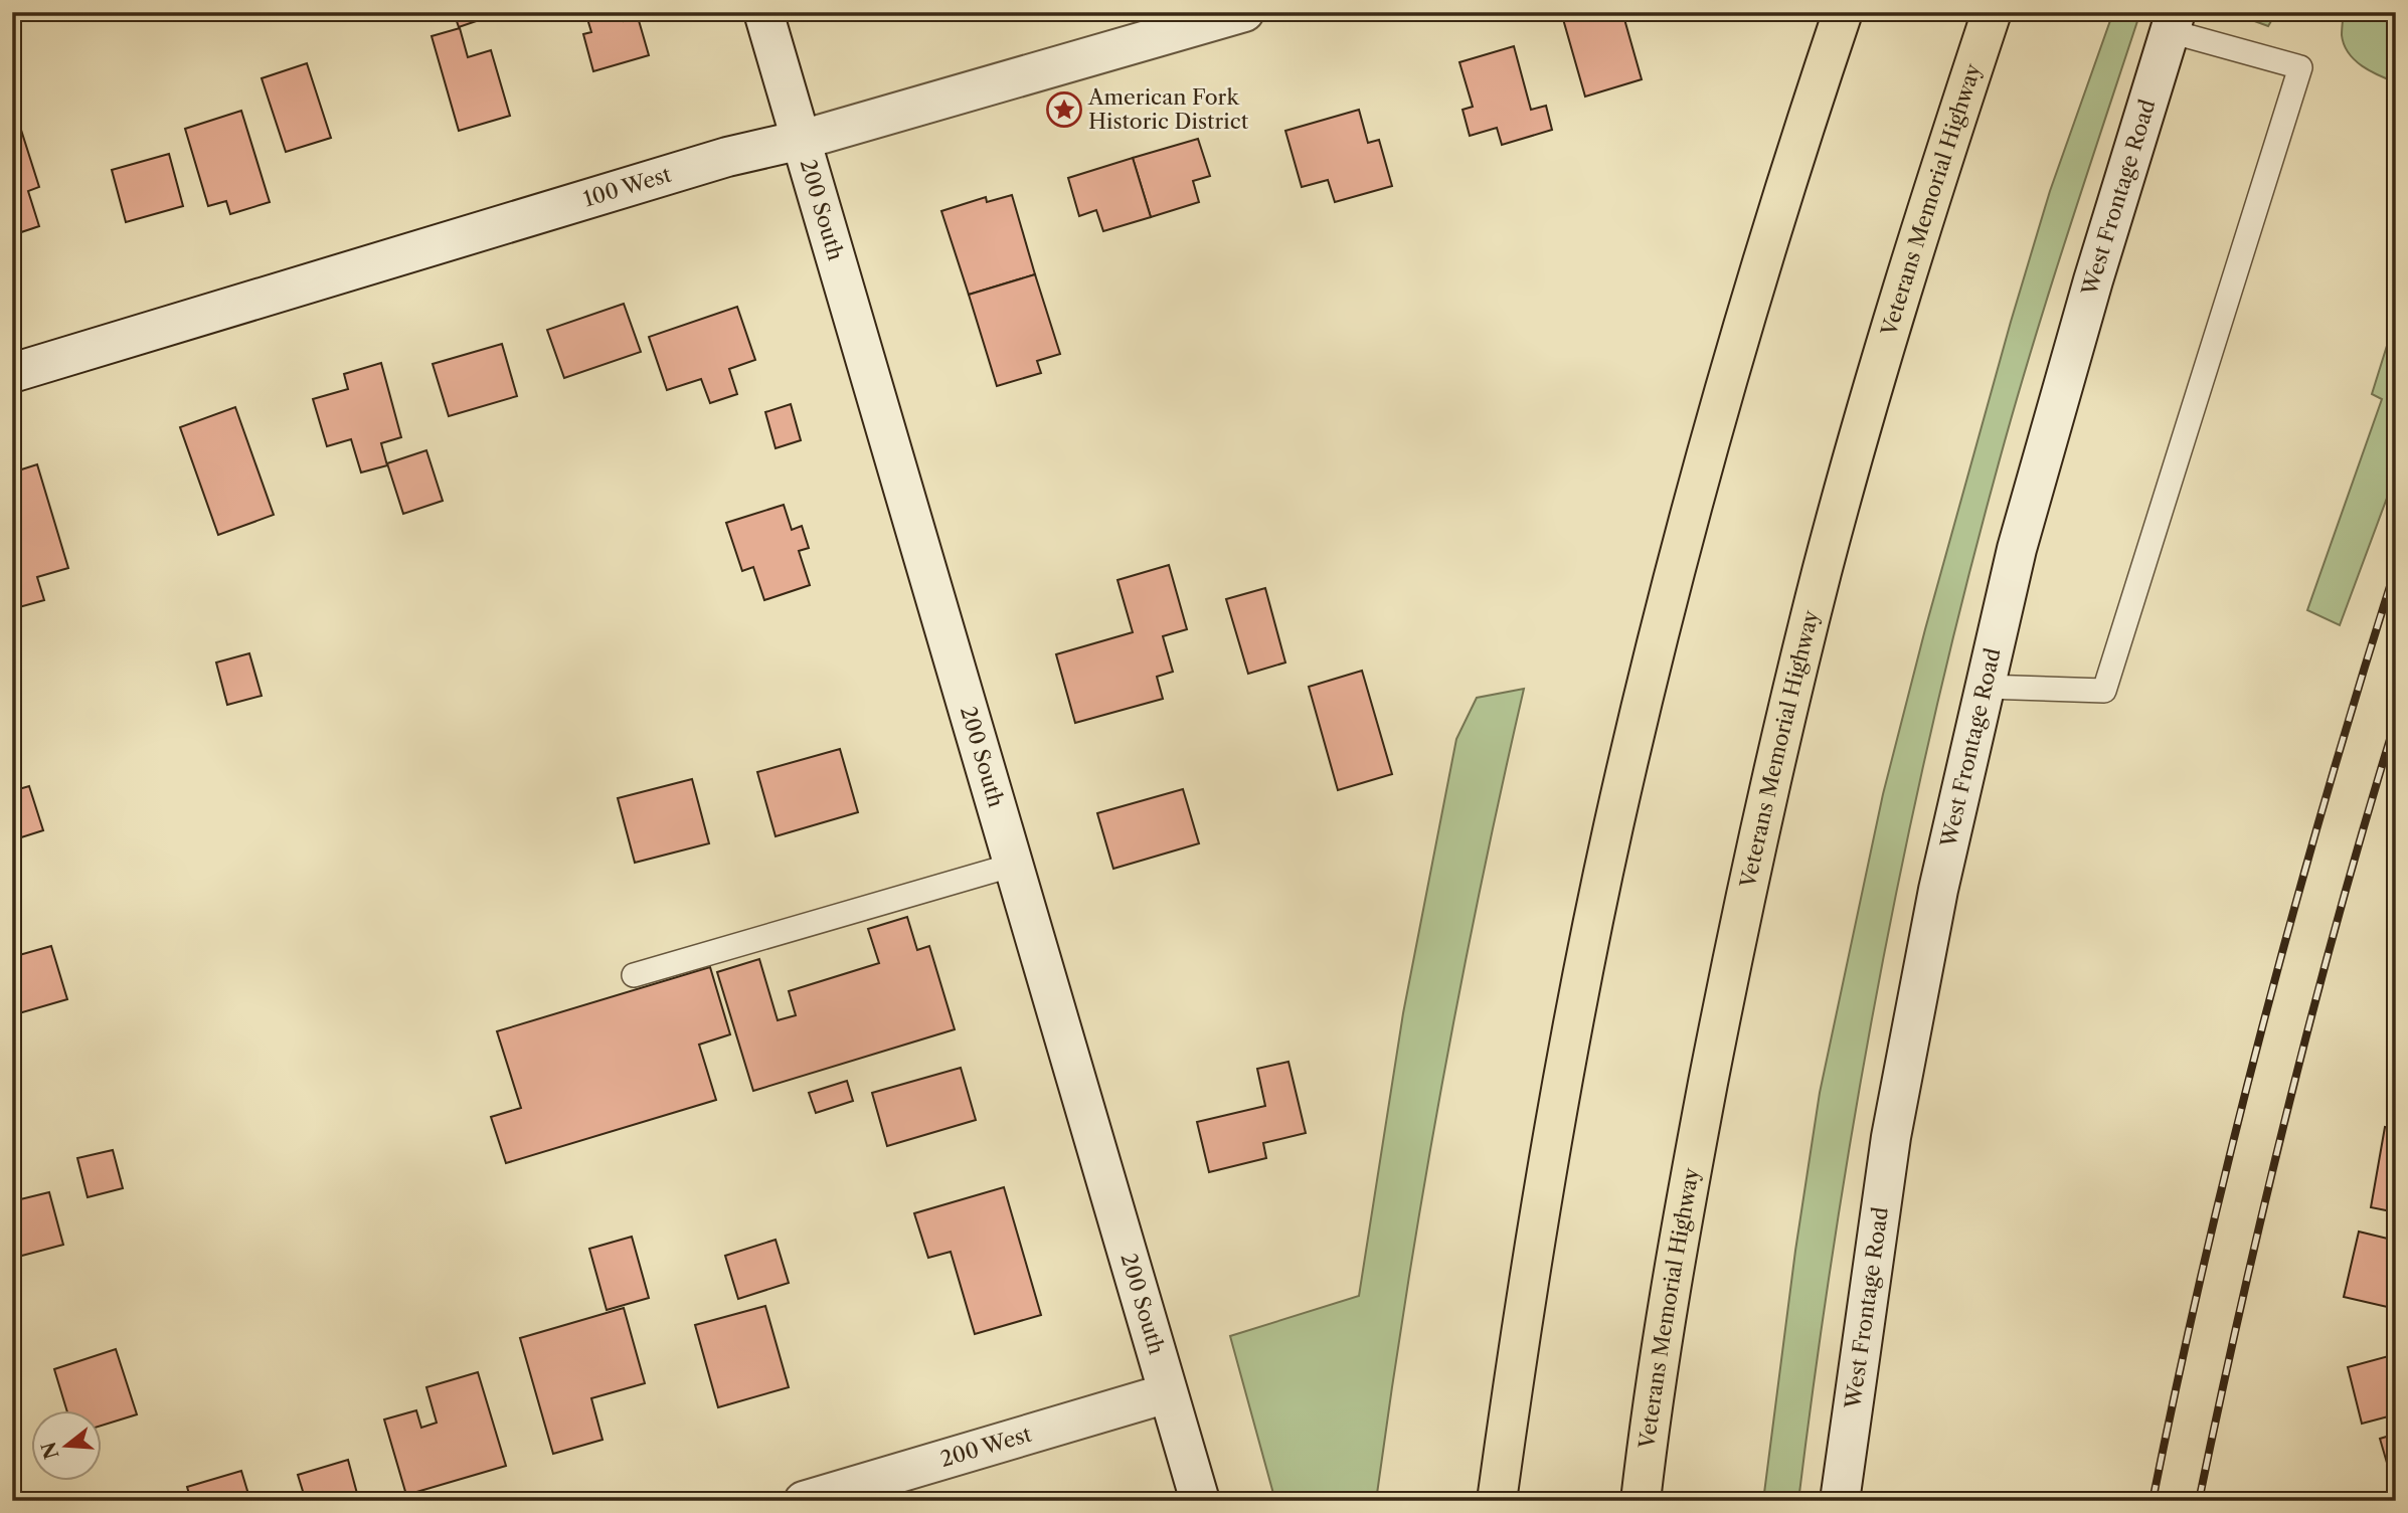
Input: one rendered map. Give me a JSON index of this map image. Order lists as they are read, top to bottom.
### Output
{
  "streets": {
    "highway": ["Veterans Memorial Highway"],
    "street": [
      "100 West",
      "West Frontage Road",
      "200 South",
      "200 West"
    ]
  },
  "crossings": [
    ["100 West", "200 South"],
    ["200 South", "200 West"]
  ],
  "places": {
    "place": ["American Fork Historic District"]
  },
  "north": "left"
}
